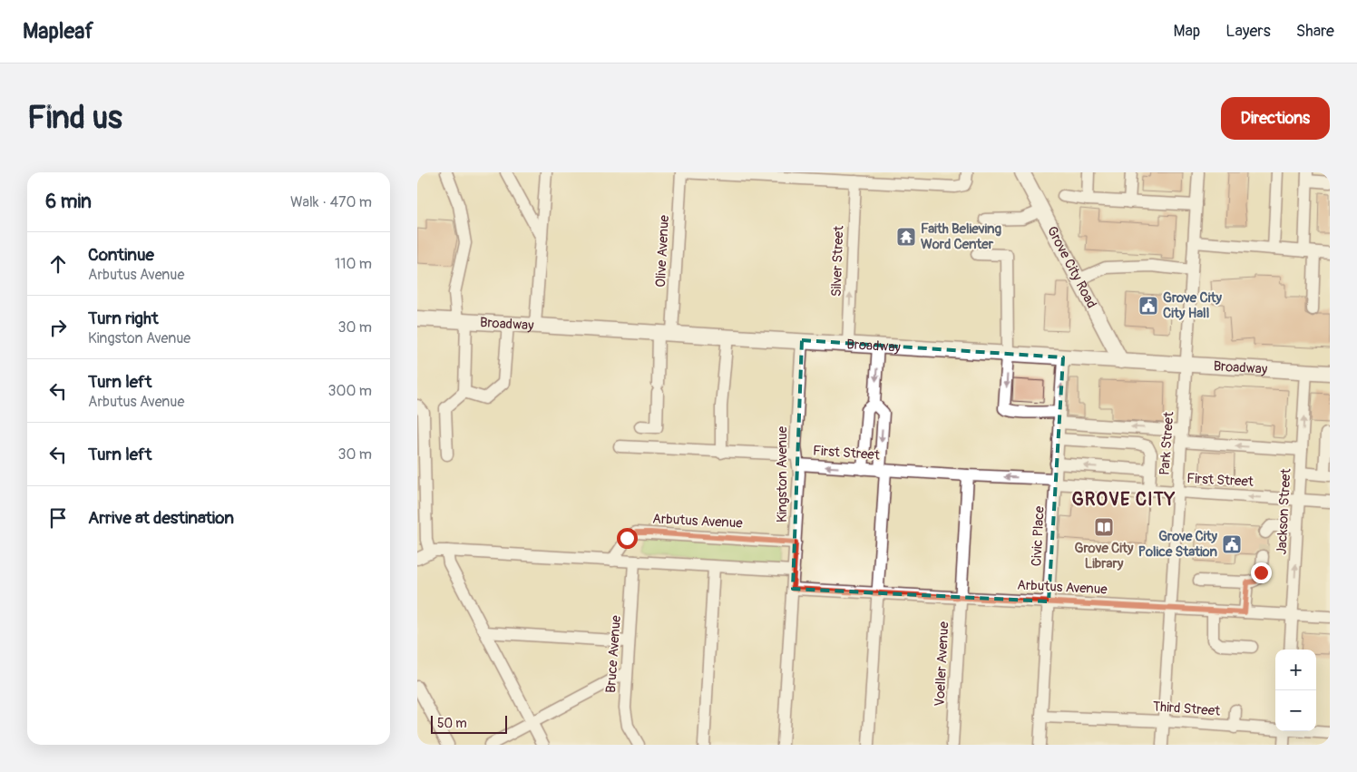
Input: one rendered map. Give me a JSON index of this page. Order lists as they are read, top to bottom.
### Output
{
  "streets": {
    "main road": ["Grove City Road", "Broadway"],
    "street": [
      "Olive Avenue",
      "Silver Street",
      "Park Street",
      "First Street",
      "Kingston Avenue",
      "Jackson Street",
      "Arbutus Avenue",
      "Civic Place",
      "Bruce Avenue",
      "Voeller Avenue",
      "Third Street"
    ]
  },
  "crossings": [
    ["Olive Avenue", "Broadway"],
    ["Silver Street", "Broadway"],
    ["Grove City Road", "Broadway"],
    ["Broadway", "Park Street"],
    ["Broadway", "Kingston Avenue"],
    ["Broadway", "Jackson Street"],
    ["Broadway", "Civic Place"],
    ["Park Street", "First Street"],
    ["Park Street", "Arbutus Avenue"],
    ["Park Street", "Third Street"],
    ["First Street", "Kingston Avenue"],
    ["First Street", "Jackson Street"],
    ["First Street", "Civic Place"],
    ["First Street", "Voeller Avenue"],
    ["Kingston Avenue", "Arbutus Avenue"],
    ["Jackson Street", "Arbutus Avenue"],
    ["Arbutus Avenue", "Civic Place"],
    ["Arbutus Avenue", "Voeller Avenue"],
    ["Civic Place", "Third Street"]
  ],
  "one_way": ["Silver Street", "Jackson Street"],
  "districts": ["GROVE CITY"],
  "places": {
    "temple": ["Faith Believing Word Center"],
    "public building": ["Grove City City Hall", "Grove City Police Station"],
    "library": ["Grove City Library"]
  },
  "scale_bar": "50 m",
  "page": {
    "header": "Mapleaf",
    "nav": ["Map", "Layers", "Share"],
    "buttons": "Directions",
    "title": "Find us",
    "heading": ["6 min", "Walk · 470 m"],
    "list": [
      ["Continue", "Arbutus Avenue", "110 m"],
      ["Turn right", "Kingston Avenue", "30 m"],
      ["Turn left", "Arbutus Avenue", "300 m"],
      ["Turn left", "30 m"],
      "Arrive at destination"
    ],
    "map_buttons": ["+", "−"],
    "scale": "50 m"
  }
}
